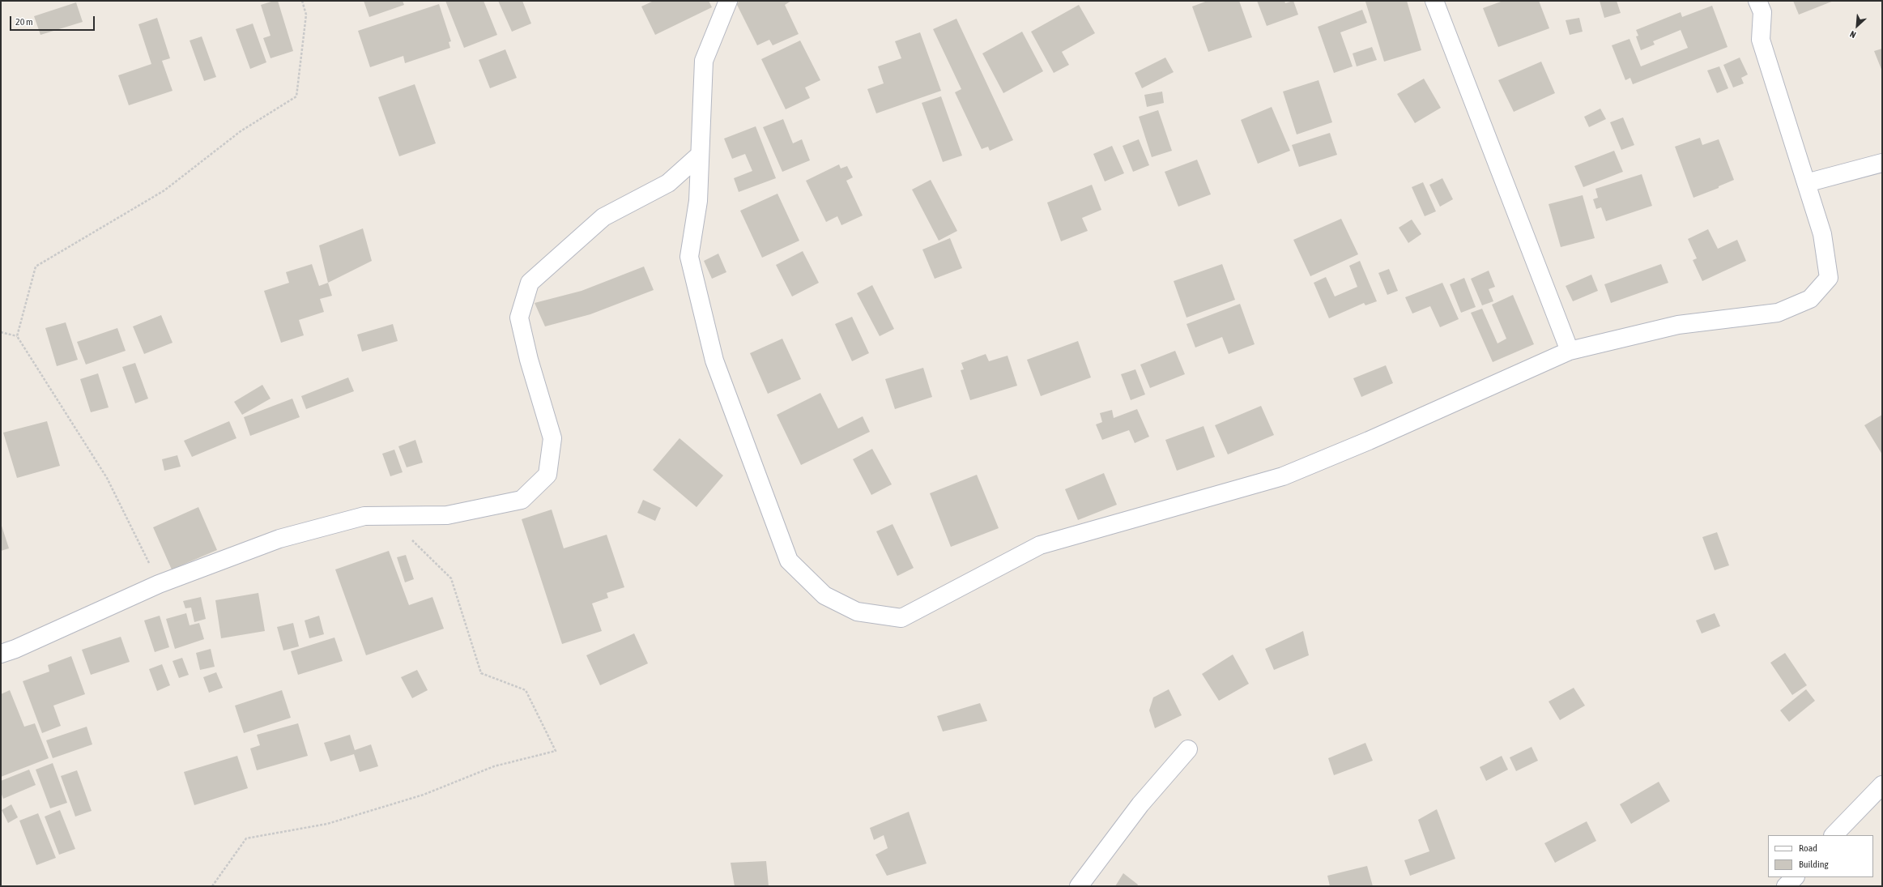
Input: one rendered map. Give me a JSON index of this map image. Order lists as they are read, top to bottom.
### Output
{
  "legend": ["Road", "Building"],
  "scale_bar": "20 m",
  "north": "bottom left"
}
